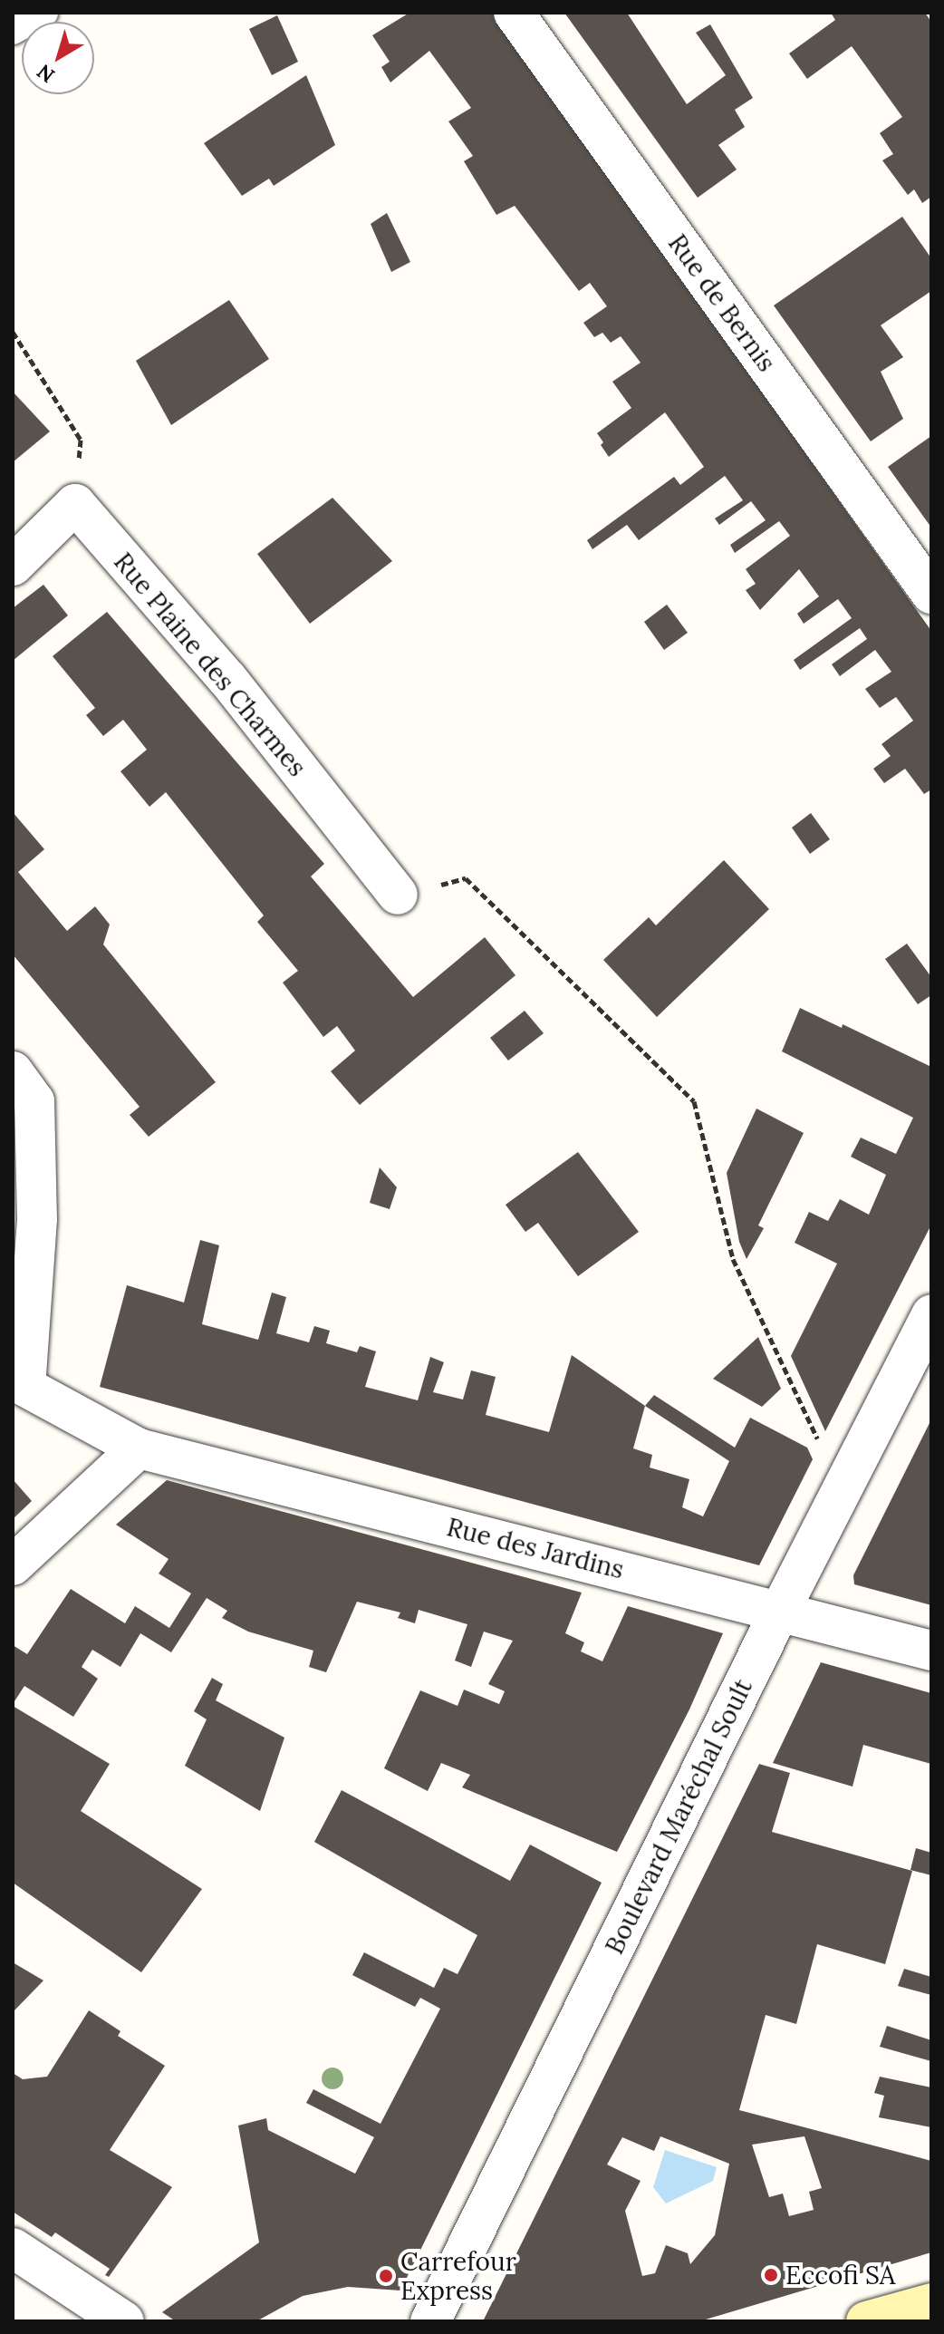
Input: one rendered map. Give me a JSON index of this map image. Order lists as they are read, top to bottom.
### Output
{
  "streets": {
    "street": [
      "Rue de Bernis",
      "Rue Plaine des Charmes",
      "Rue des Jardins",
      "Boulevard Maréchal Soult"
    ]
  },
  "crossings": [
    ["Rue des Jardins", "Boulevard Maréchal Soult"]
  ],
  "places": ["Eccofi SA", "Carrefour Express"],
  "north": "bottom left"
}
